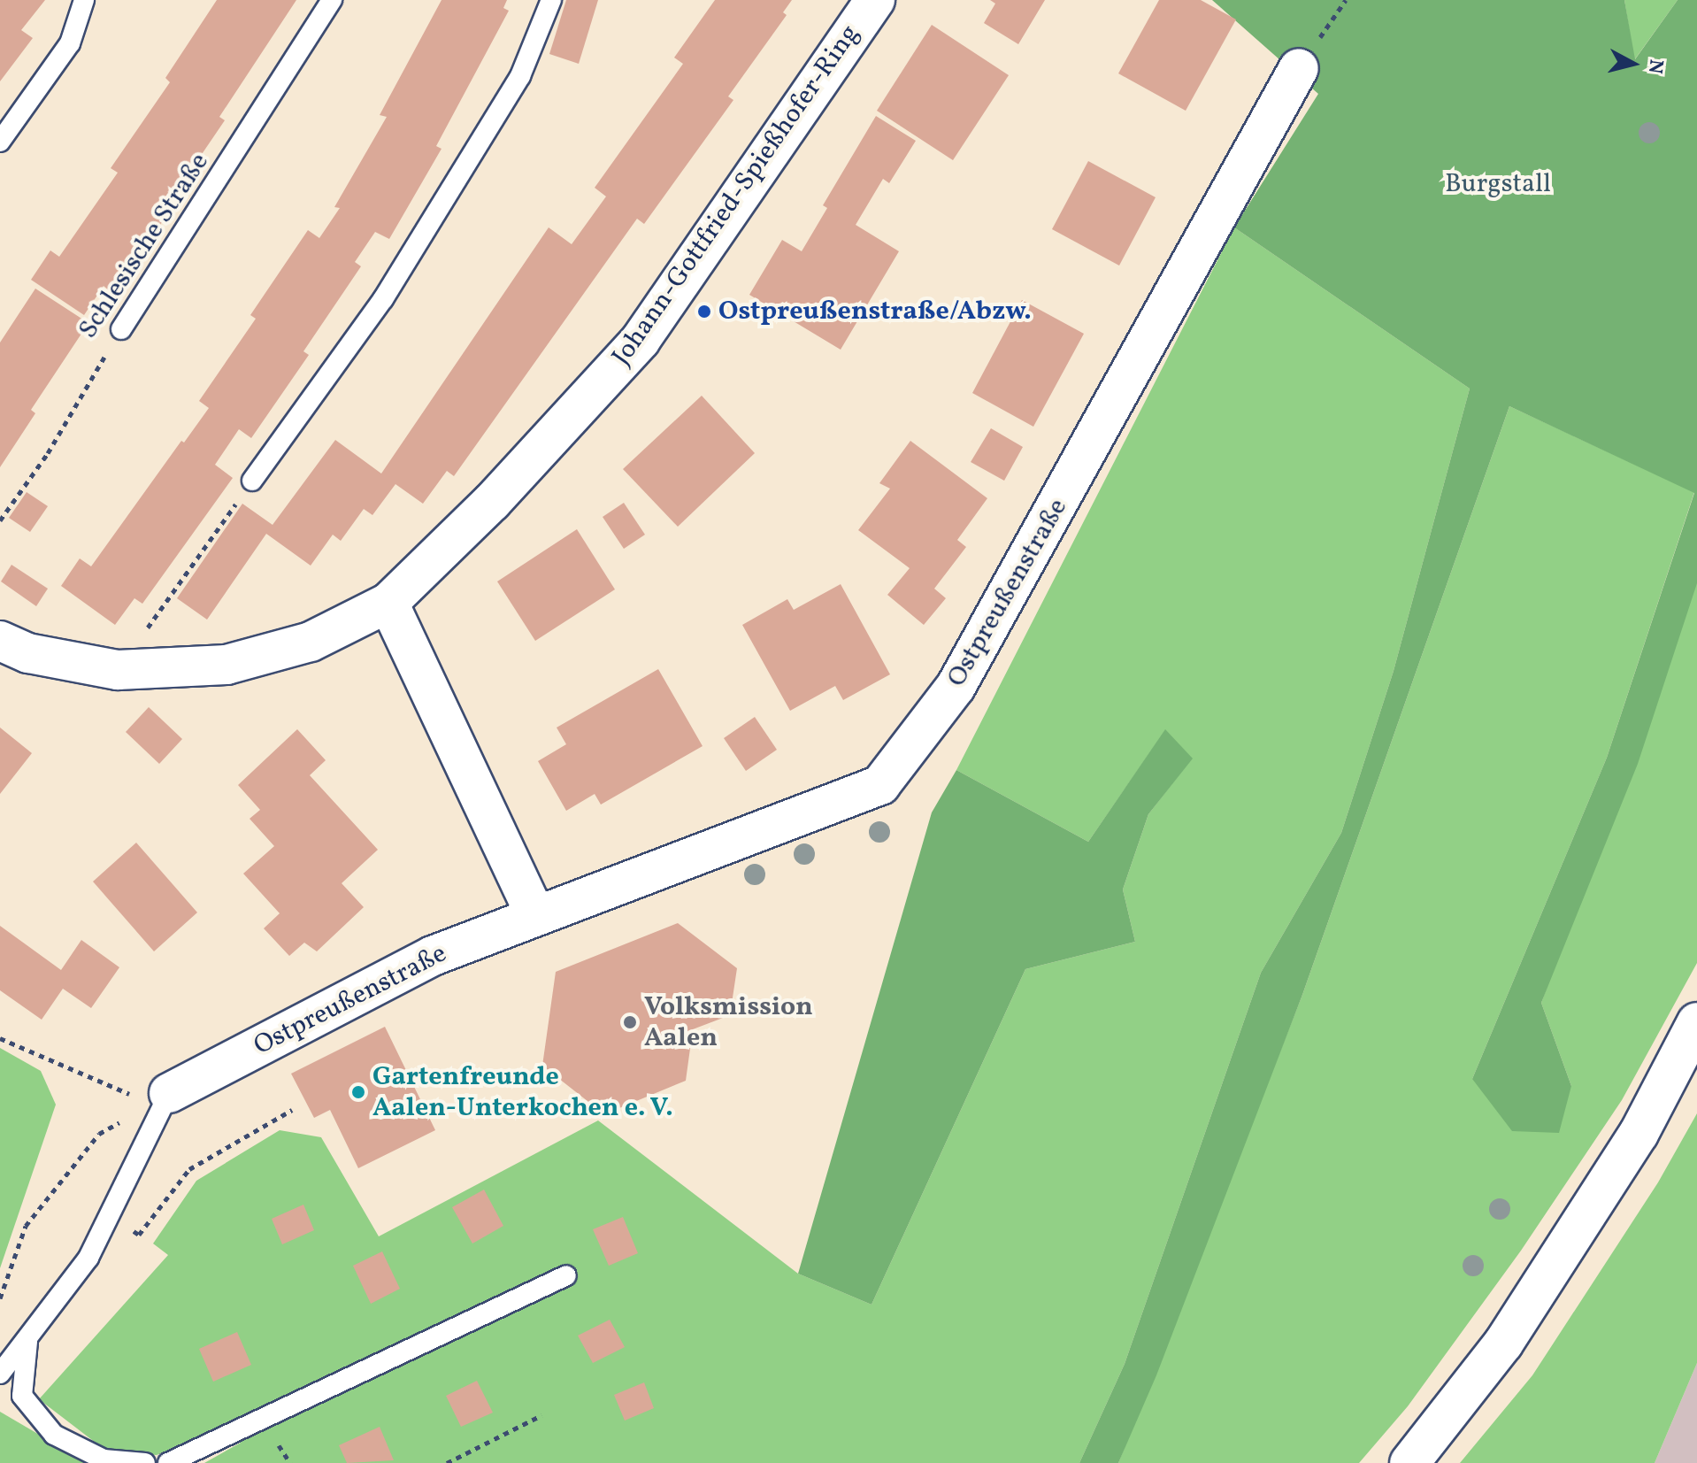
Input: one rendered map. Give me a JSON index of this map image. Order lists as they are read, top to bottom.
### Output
{
  "streets": {
    "main road": ["Johann-Gottfried-Spießhofer-Ring", "Ostpreußenstraße"],
    "lane": ["Schlesische Straße"]
  },
  "parks": ["Burgstall"],
  "places": ["Ostpreußenstraße/Abzw.", "Volksmission Aalen", "Gartenfreunde Aalen-Unterkochen e. V."],
  "north": "right"
}
